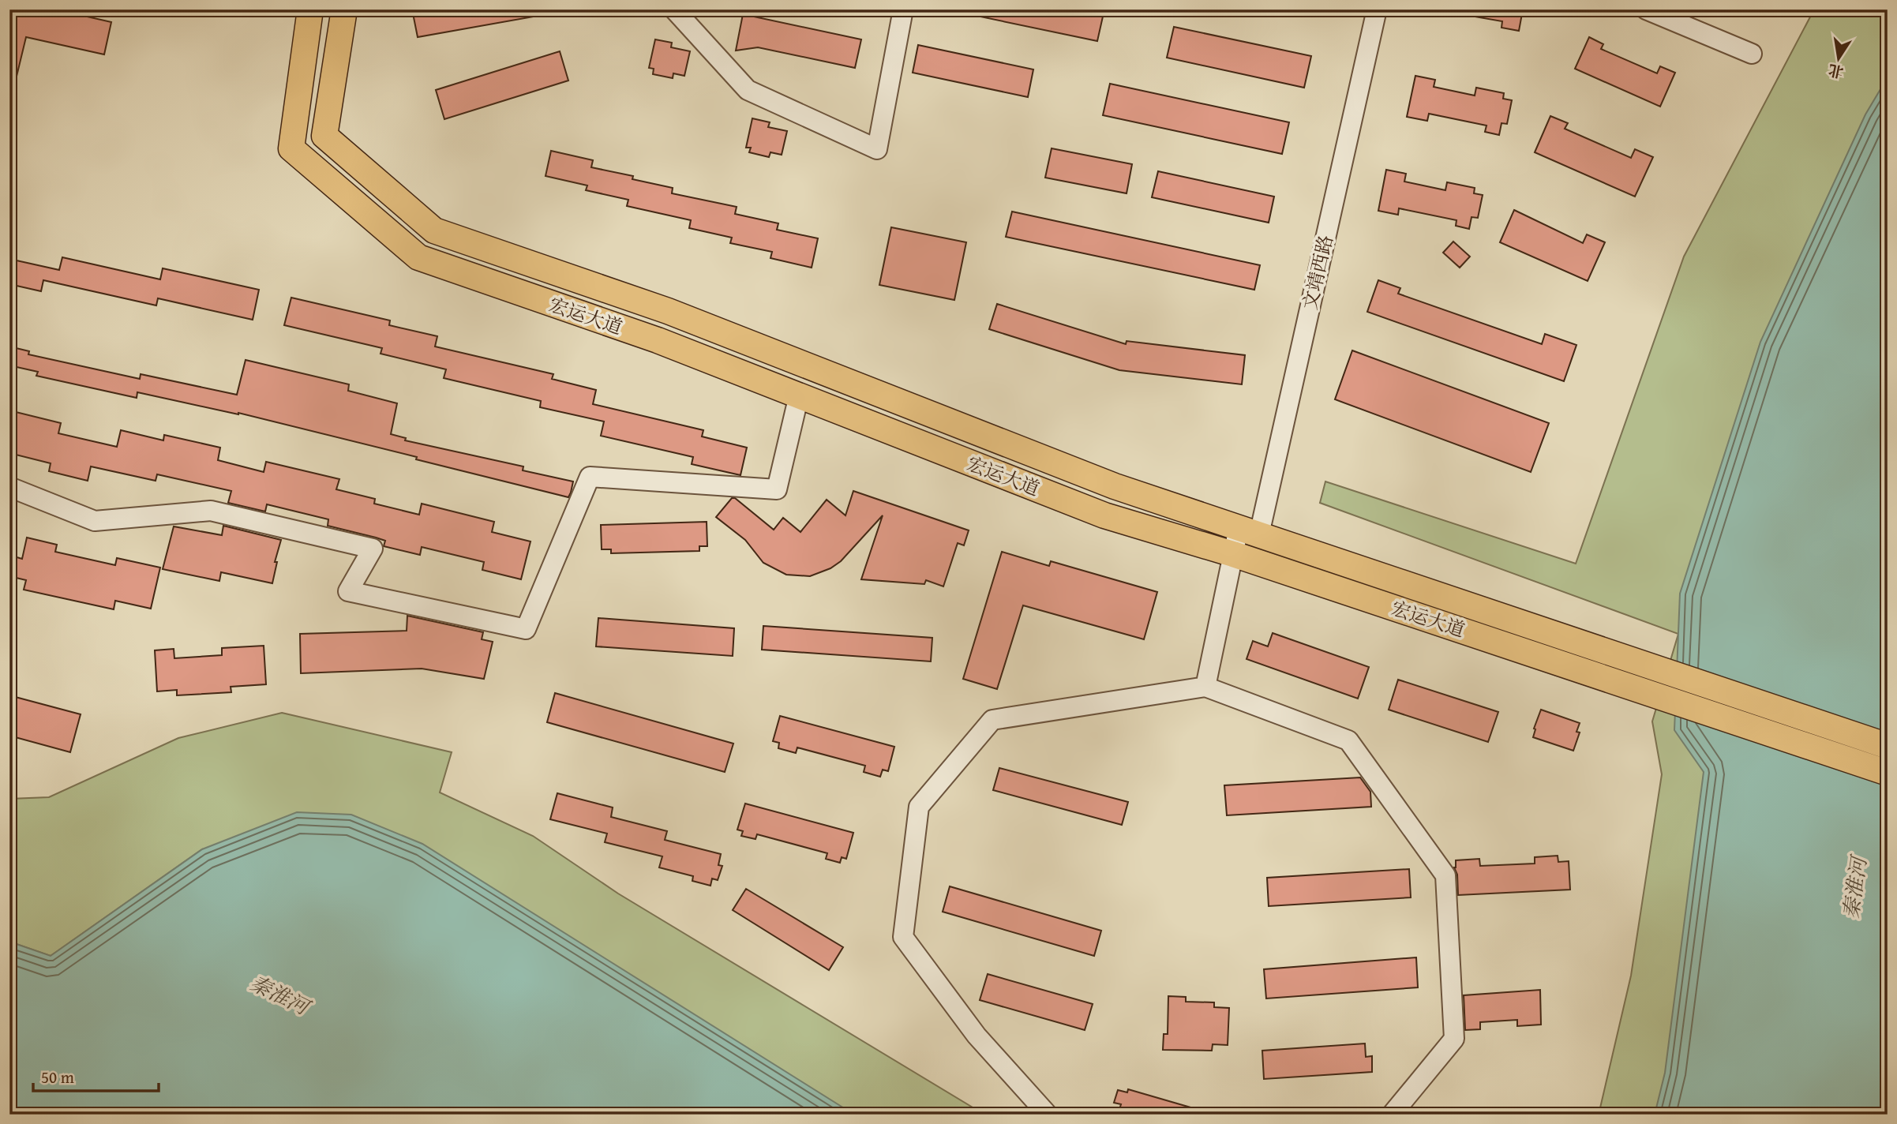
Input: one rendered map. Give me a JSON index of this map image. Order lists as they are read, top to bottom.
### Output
{
  "streets": {
    "main road": ["宏运大道"],
    "street": ["文靖西路"]
  },
  "crossings": [
    ["文靖西路", "宏运大道"]
  ],
  "water": ["秦淮河"],
  "scale_bar": "50 m",
  "north": "bottom"
}
